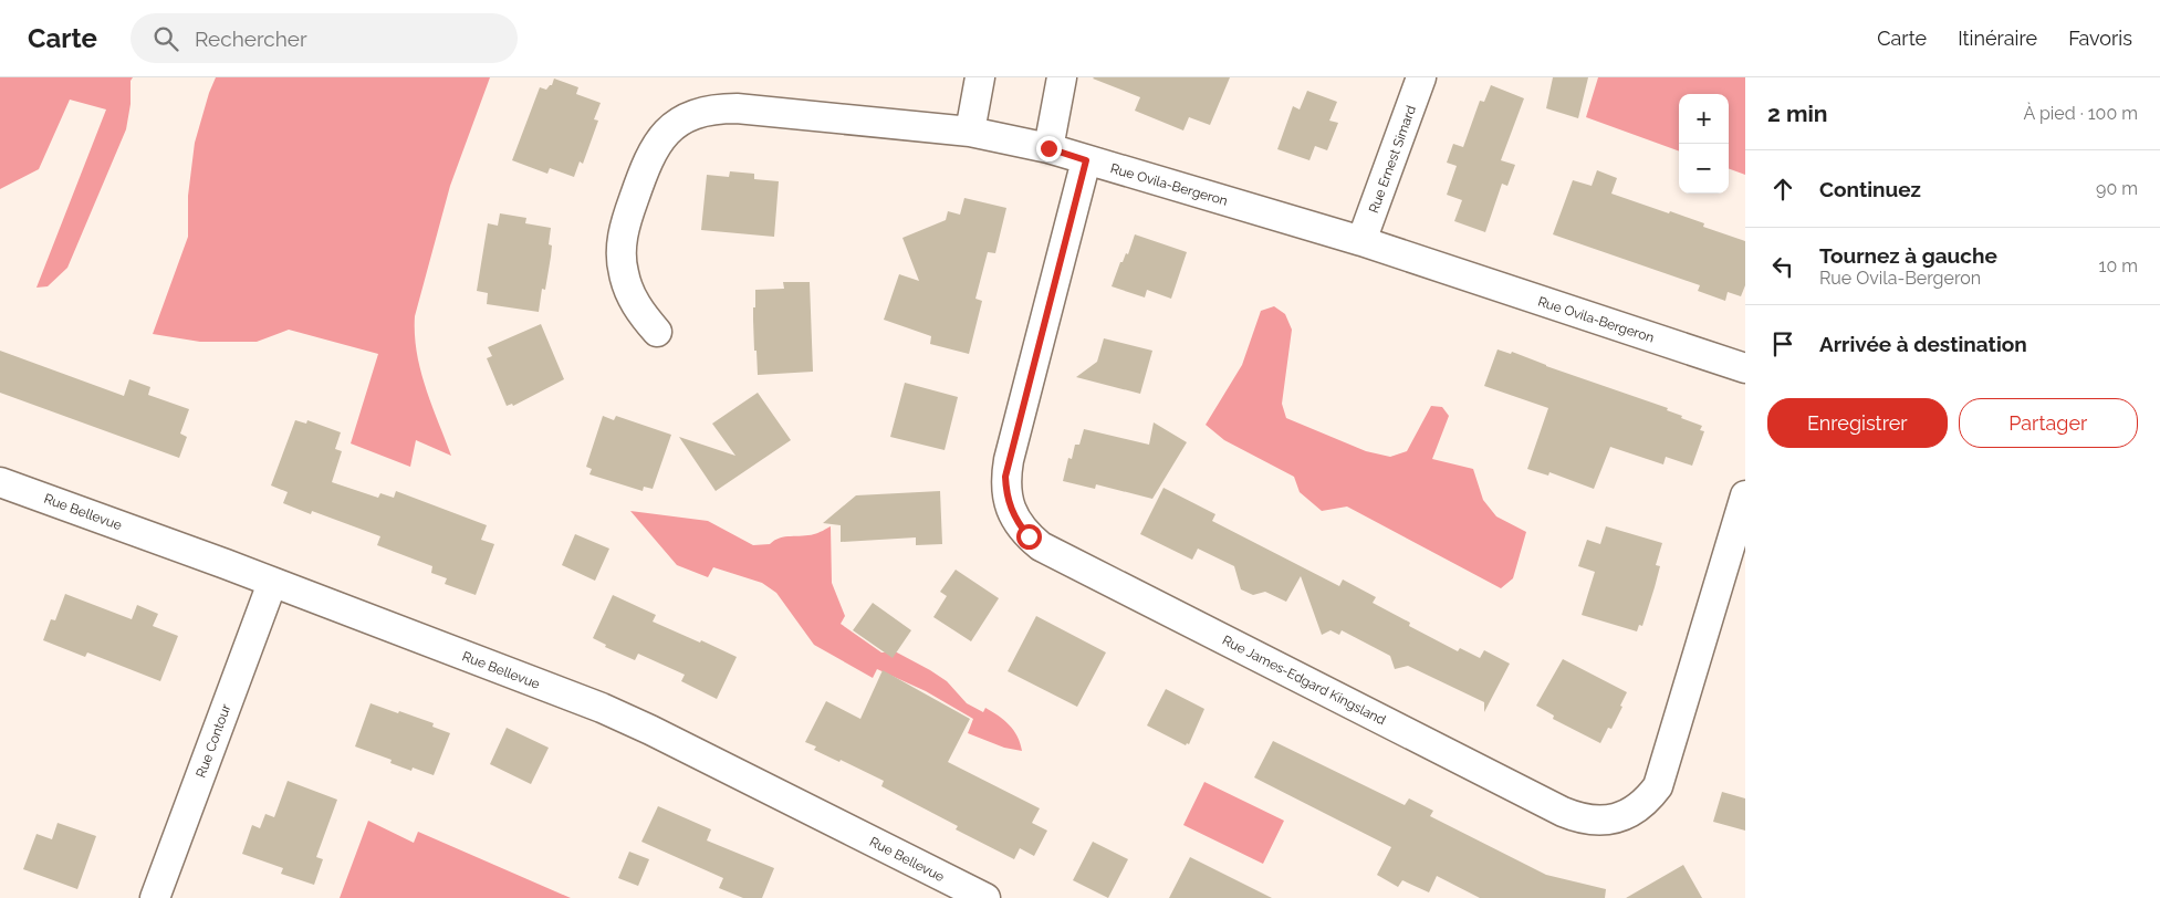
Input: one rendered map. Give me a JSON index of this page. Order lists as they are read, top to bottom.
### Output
{
  "streets": {
    "street": [
      "Rue Ernest Simard",
      "Rue Ovila-Bergeron",
      "Rue Bellevue",
      "Rue James-Edgard Kingsland",
      "Rue Contour"
    ]
  },
  "crossings": [
    ["Rue Ernest Simard", "Rue Ovila-Bergeron"],
    ["Rue Ovila-Bergeron", "Rue James-Edgard Kingsland"],
    ["Rue Bellevue", "Rue Contour"]
  ],
  "page": {
    "header": "Carte",
    "search": "Rechercher",
    "nav": ["Carte", "Itinéraire", "Favoris"],
    "heading": ["2 min", "À pied · 100 m"],
    "map_buttons": ["+", "−"],
    "list": [
      ["Continuez", "90 m"],
      ["Tournez à gauche", "Rue Ovila-Bergeron", "10 m"],
      "Arrivée à destination"
    ],
    "buttons": ["Enregistrer", "Partager"]
  }
}
